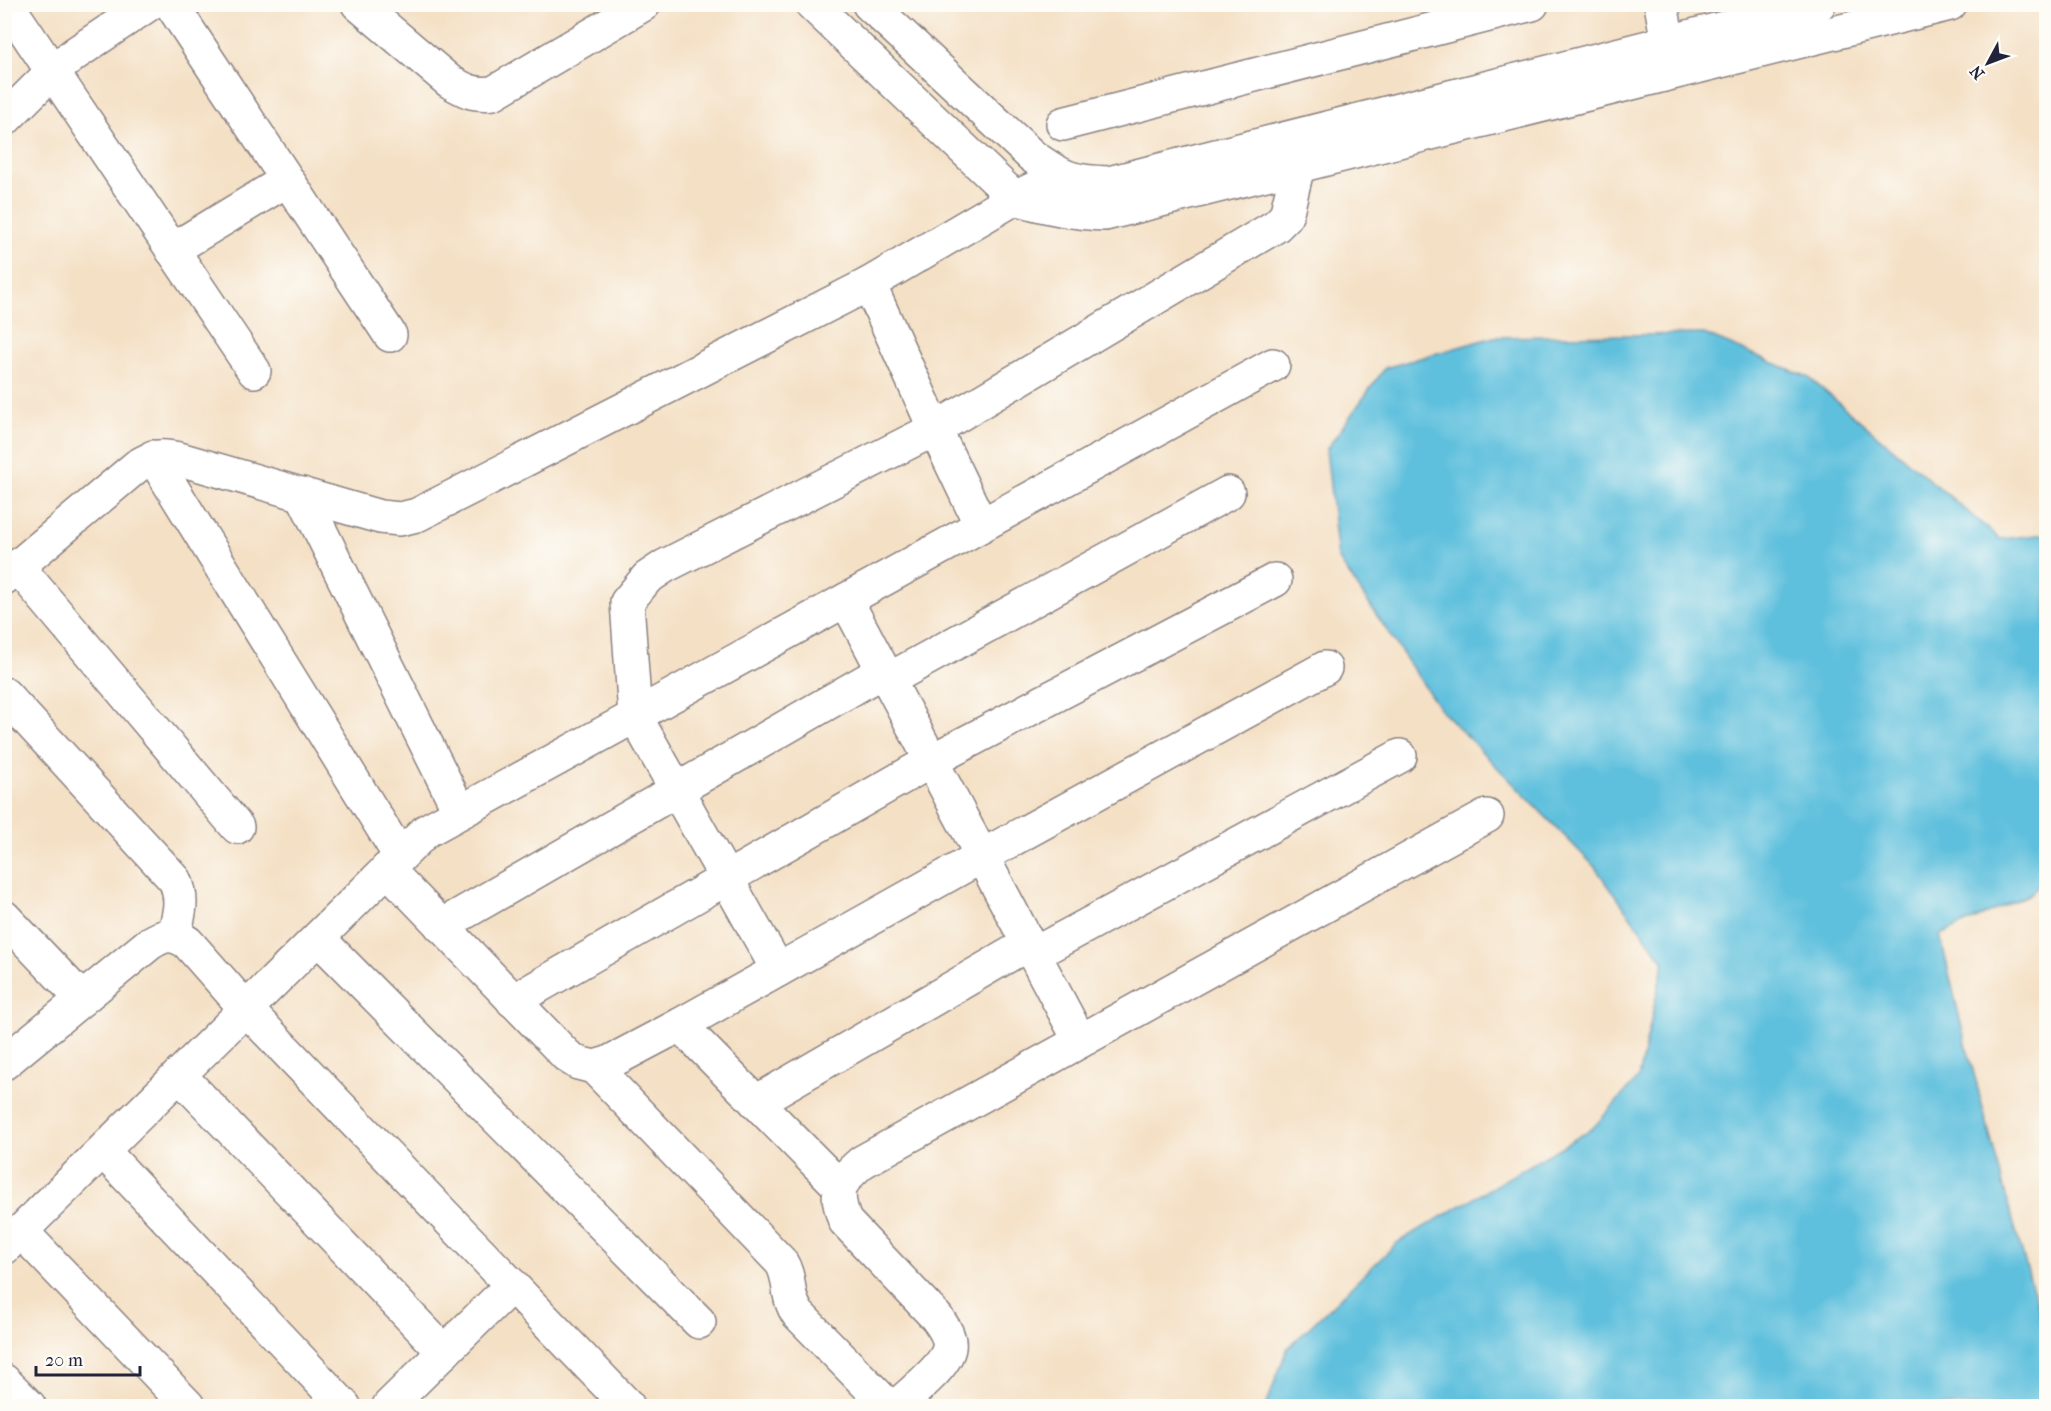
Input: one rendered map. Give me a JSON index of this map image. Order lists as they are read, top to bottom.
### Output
{
  "scale_bar": "20 m",
  "north": "bottom left"
}
